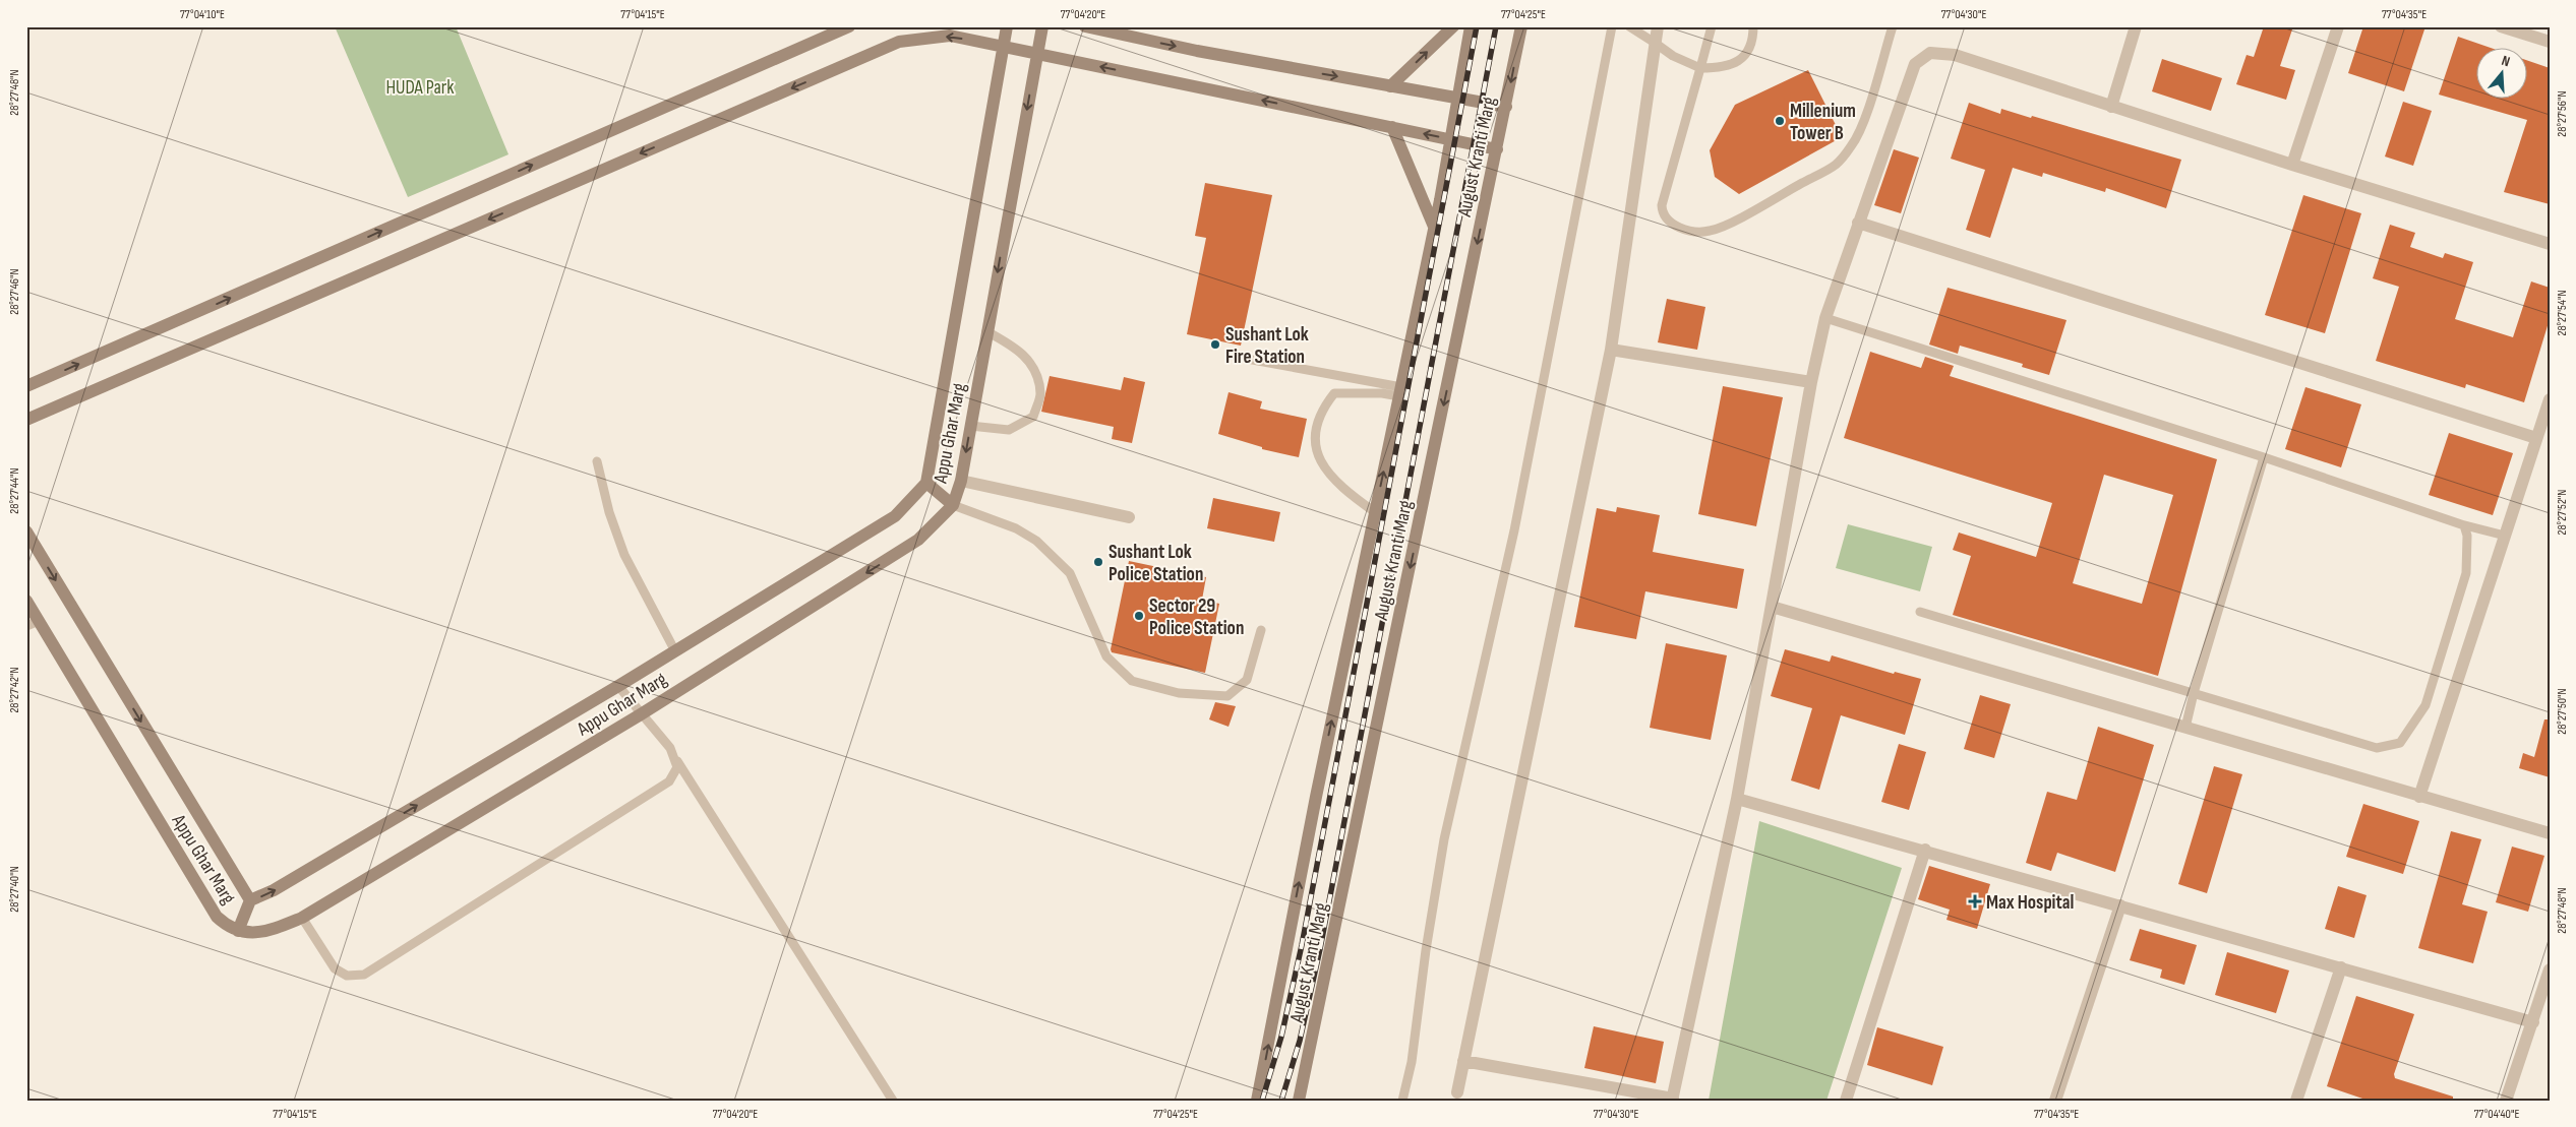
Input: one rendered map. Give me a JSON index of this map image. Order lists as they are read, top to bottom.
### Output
{
  "streets": {
    "street": ["August Kranti Marg", "Appu Ghar Marg"]
  },
  "parks": ["HUDA Park"],
  "places": {
    "other": [
      "Millenium Tower B",
      "Sushant Lok Fire Station",
      "Sushant Lok Police Station",
      "Sector 29 Police Station"
    ],
    "health": ["Max Hospital"]
  },
  "north": "top",
  "coordinates": [
    "77°04'10\"E",
    "77°04'15\"E",
    "77°04'20\"E",
    "77°04'25\"E",
    "77°04'30\"E",
    "77°04'35\"E",
    "28°27'48\"N",
    "28°27'56\"N",
    "28°27'46\"N",
    "28°27'54\"N",
    "28°27'44\"N",
    "28°27'52\"N",
    "28°27'42\"N",
    "28°27'50\"N",
    "28°27'40\"N",
    "77°04'40\"E"
  ]
}
